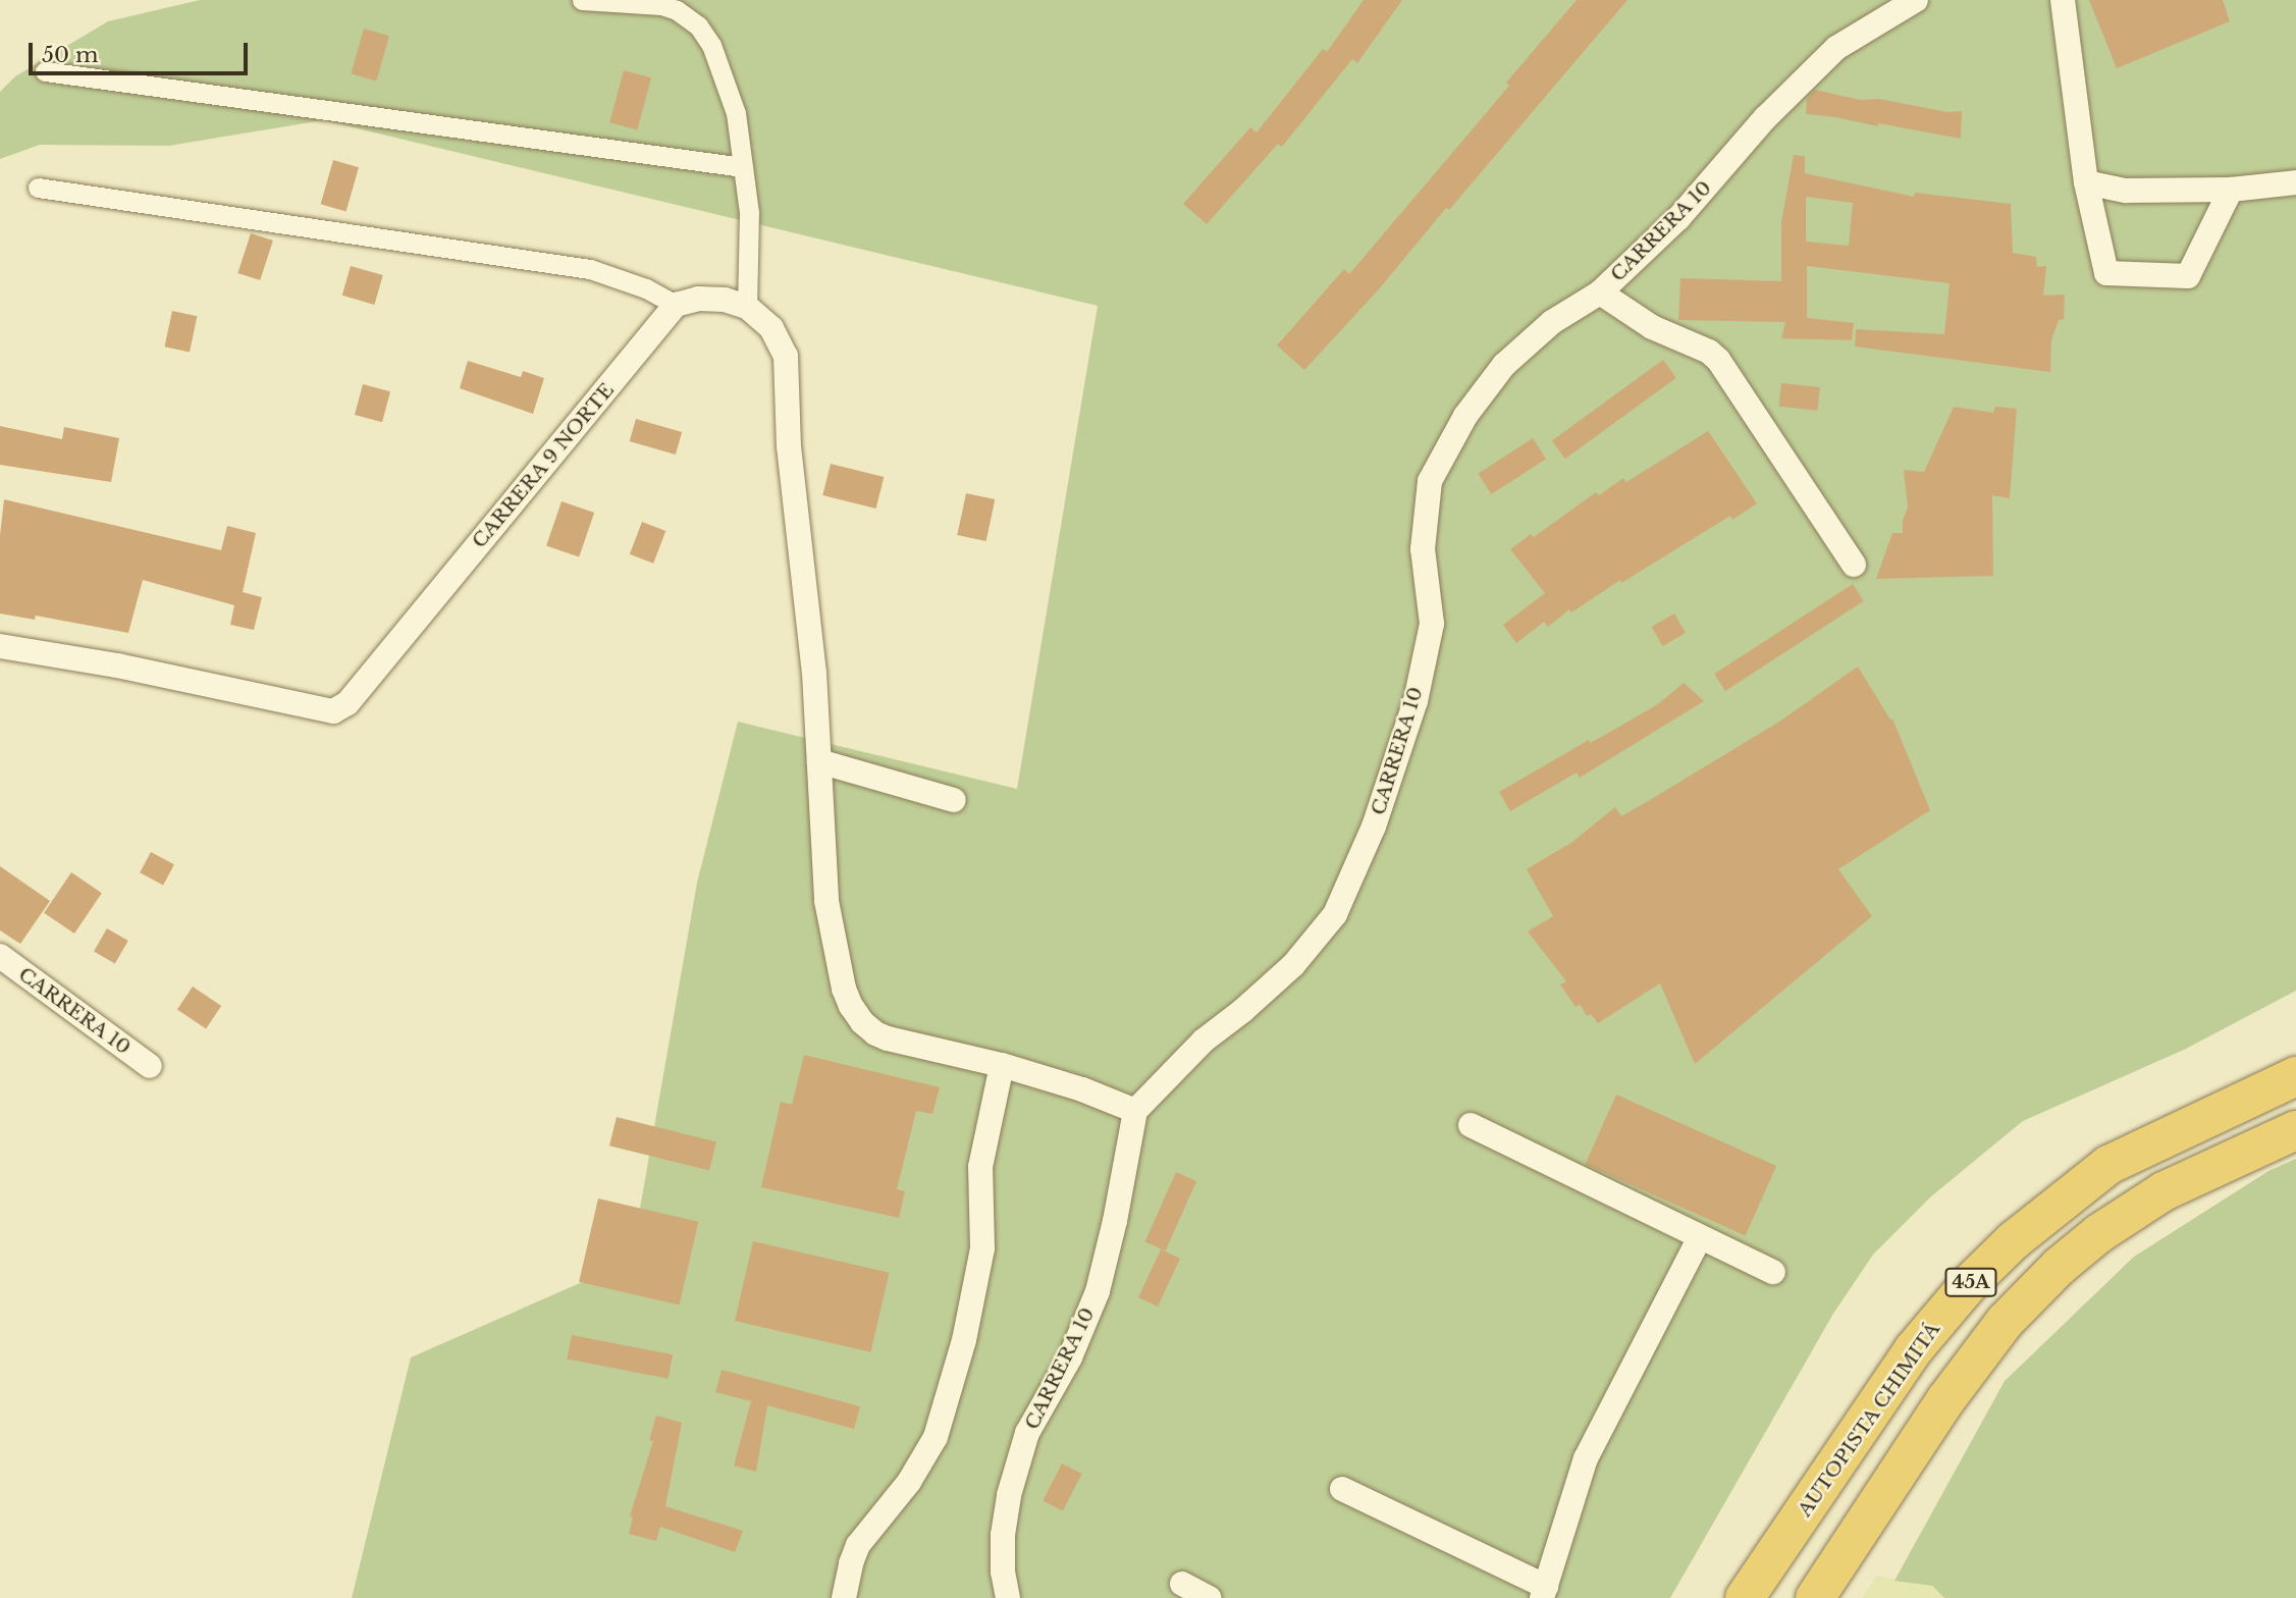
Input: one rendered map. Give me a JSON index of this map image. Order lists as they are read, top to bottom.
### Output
{
  "streets": {
    "highway": ["45A", "AUTOPISTA CHIMITÁ"],
    "street": ["CARRERA 10", "CARRERA 9 NORTE"]
  },
  "scale_bar": "50 m"
}
